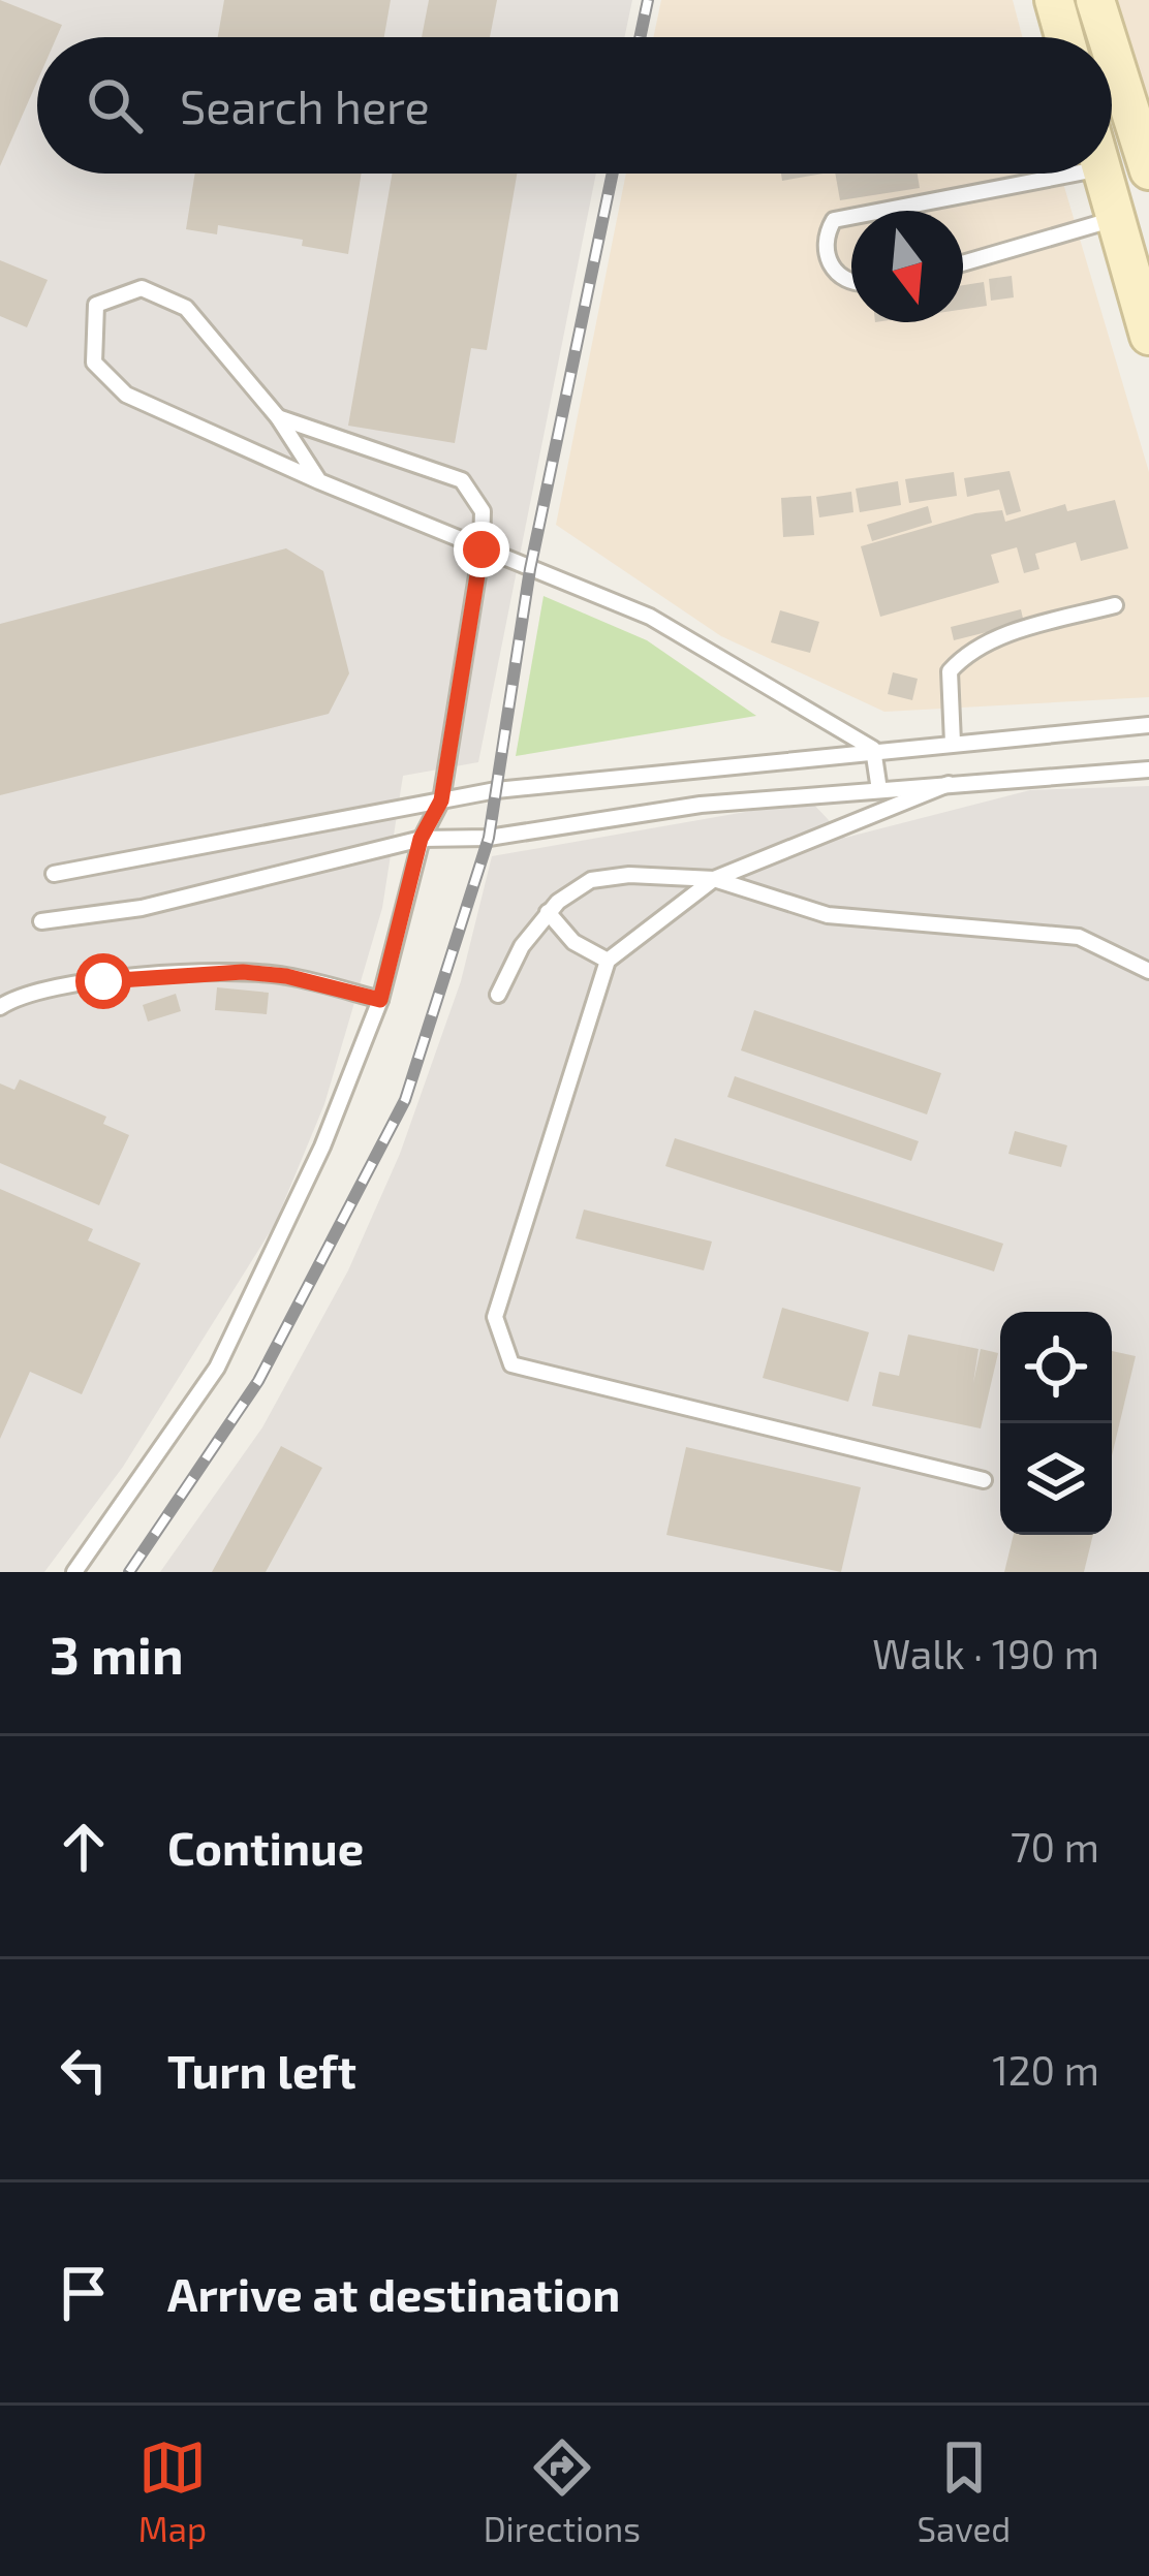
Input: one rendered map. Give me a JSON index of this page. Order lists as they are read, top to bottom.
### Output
{
  "north": "bottom",
  "page": {
    "search": "Search here",
    "heading": ["3 min", "Walk · 190 m"],
    "list": [
      ["Continue", "70 m"],
      ["Turn left", "120 m"],
      "Arrive at destination"
    ],
    "nav": ["Map", "Directions", "Saved"]
  }
}
